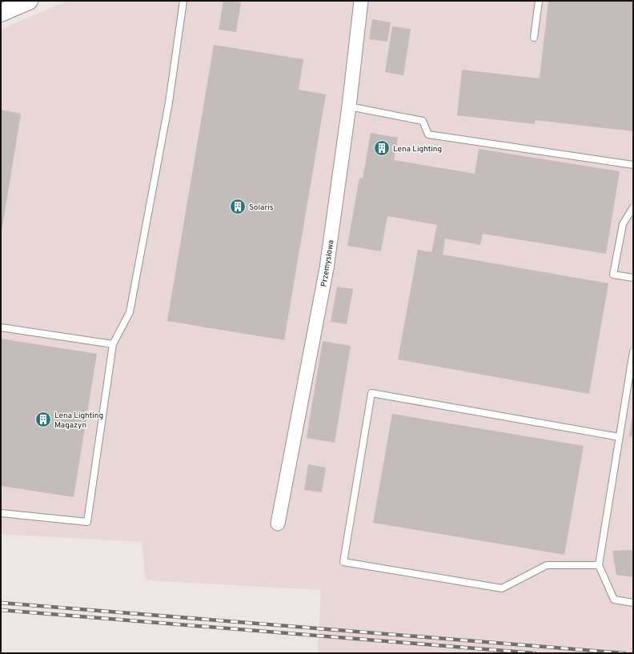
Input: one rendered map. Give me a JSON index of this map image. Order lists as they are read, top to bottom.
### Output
{
  "streets": {
    "street": ["Przemysłowa"]
  },
  "places": {
    "building": ["Lena Lighting", "Solaris", "Lena Lighting Magazyn"]
  }
}
